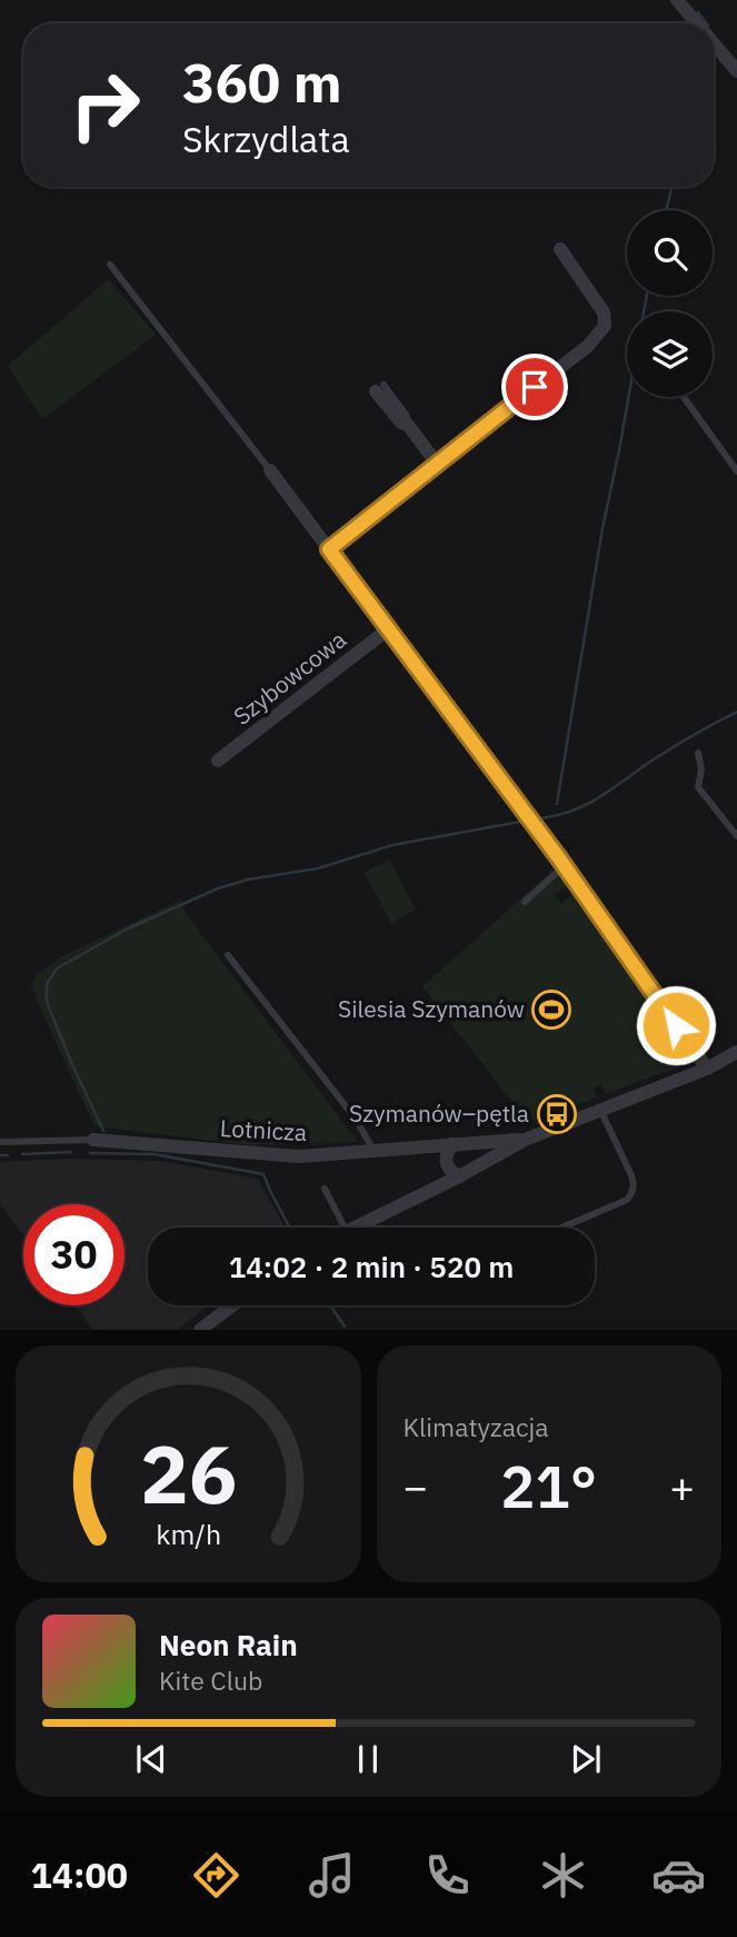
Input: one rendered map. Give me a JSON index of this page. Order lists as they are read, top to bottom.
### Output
{
  "streets": {
    "street": ["Szybowcowa", "Lotnicza"]
  },
  "places": {
    "sports": ["Silesia Szymanów"],
    "bus stop": ["Szymanów–pętla"]
  },
  "page": {
    "turn": ["360 m", "Skrzydlata"],
    "limit": "30",
    "trip": "14:02 · 2 min · 520 m",
    "tile": "Klimatyzacja",
    "heat": ["−", "21°", "+"],
    "song": ["Neon Rain", "Kite Club"],
    "tabs": "14:00",
    "gauge": ["26", "km/h"]
  }
}
